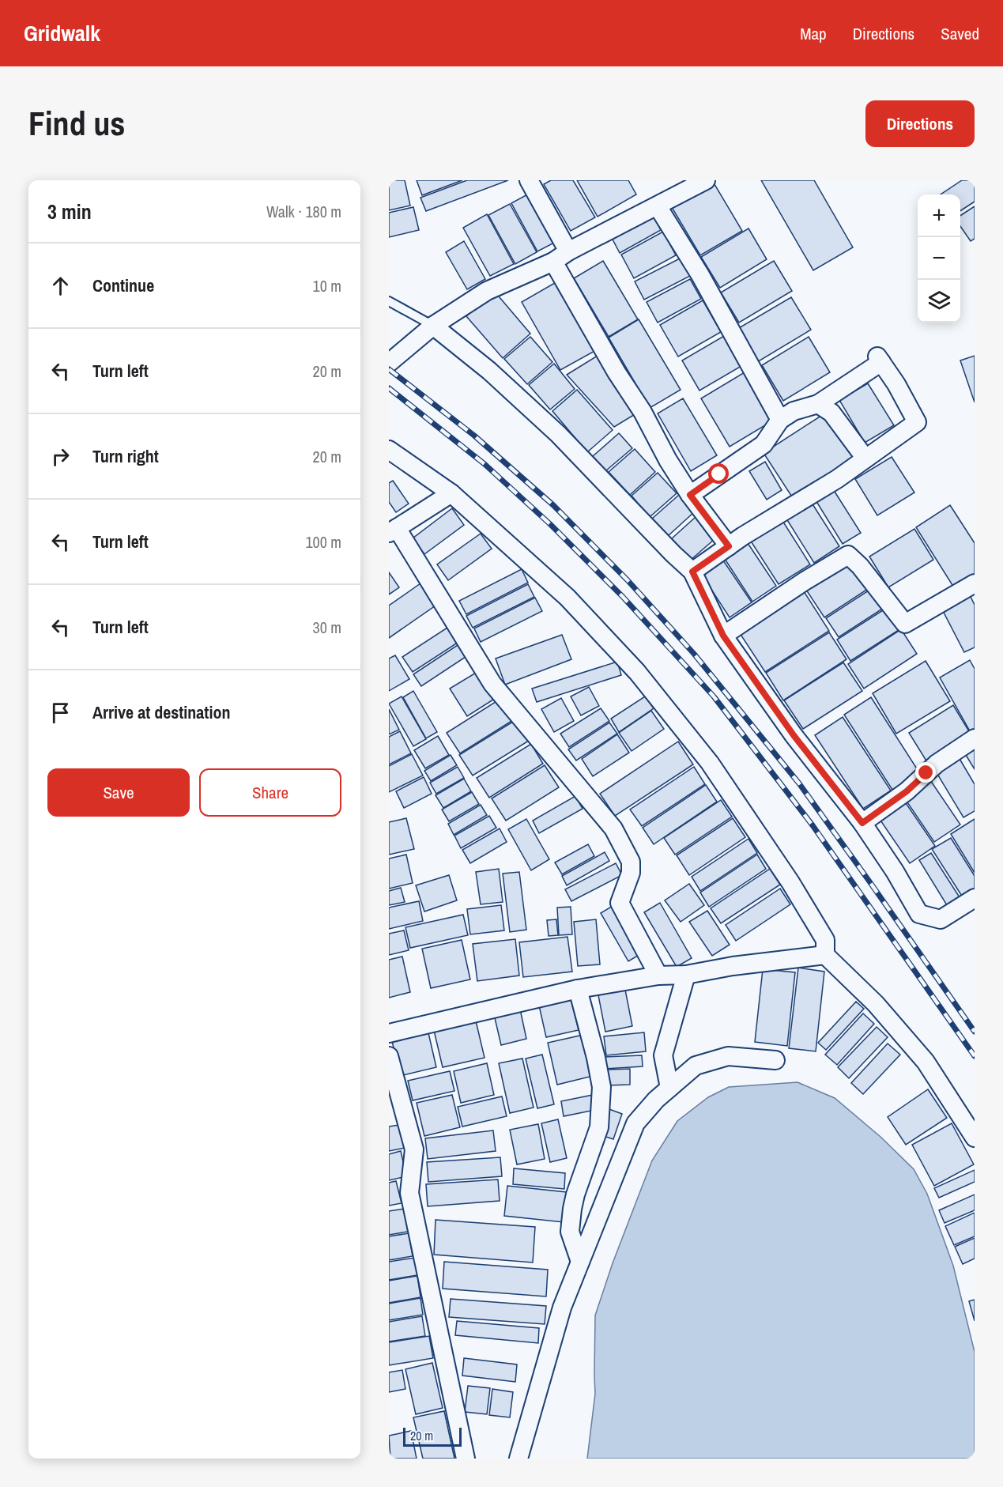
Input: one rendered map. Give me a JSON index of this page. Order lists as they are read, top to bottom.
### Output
{
  "scale_bar": "20 m",
  "page": {
    "header": "Gridwalk",
    "nav": ["Map", "Directions", "Saved"],
    "buttons": [
      "Directions",
      ["Save", "Share"]
    ],
    "title": "Find us",
    "heading": ["3 min", "Walk · 180 m"],
    "map_buttons": ["+", "−"],
    "list": [
      ["Continue", "10 m"],
      ["Turn left", "20 m"],
      ["Turn right", "20 m"],
      ["Turn left", "100 m"],
      ["Turn left", "30 m"],
      "Arrive at destination"
    ],
    "scale": "20 m"
  }
}
